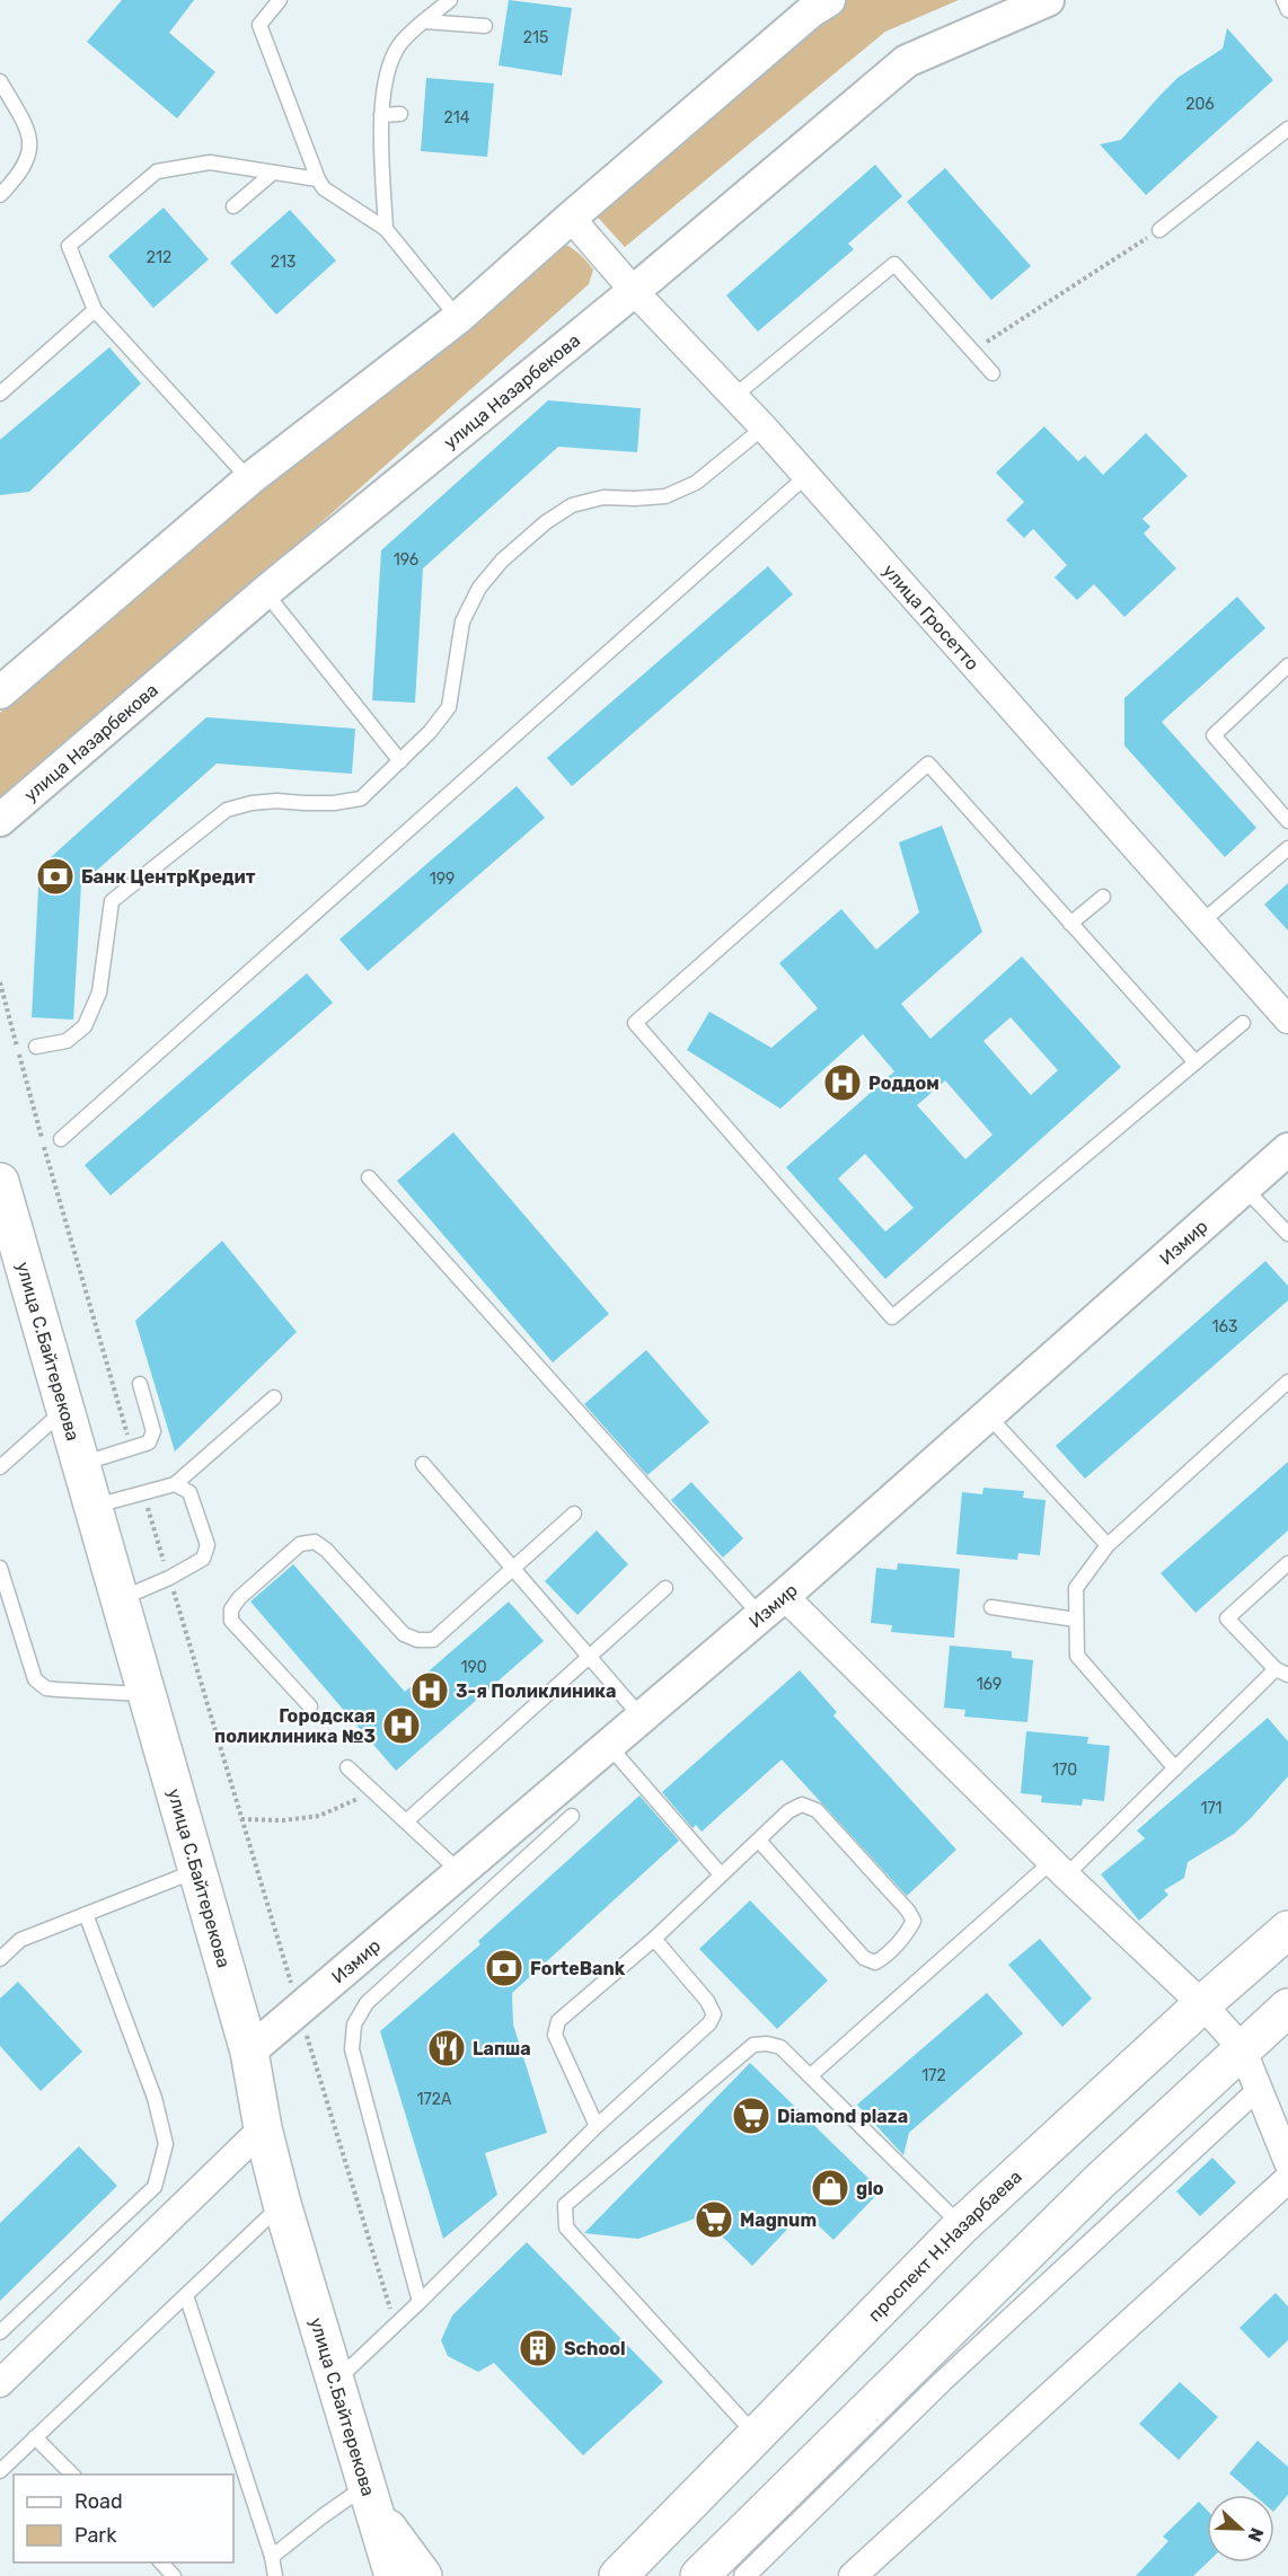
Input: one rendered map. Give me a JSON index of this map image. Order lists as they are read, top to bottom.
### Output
{
  "streets": {
    "main road": ["улица С.Байтерекова", "проспект Н.Назарбаева"],
    "street": ["улица Назарбекова", "улица Гросетто", "Измир"]
  },
  "crossings": [
    ["улица Назарбекова", "улица Гросетто"],
    ["Измир", "улица С.Байтерекова"]
  ],
  "places": {
    "bank": ["Банк ЦентрКредит", "ForteBank"],
    "hospital": ["Роддом", "3-я Поликлиника", "Городская поликлиника №3"],
    "restaurant": ["Lапша"],
    "supermarket": ["Diamond plaza", "Magnum"],
    "shop": ["glo"],
    "building": ["School"]
  },
  "house_numbers": [
    "215",
    "206",
    "214",
    "212",
    "213",
    "196",
    "199",
    "163",
    "190",
    "169",
    "170",
    "171",
    "172",
    "172А"
  ],
  "legend": ["Road", "Park"],
  "north": "right"
}
